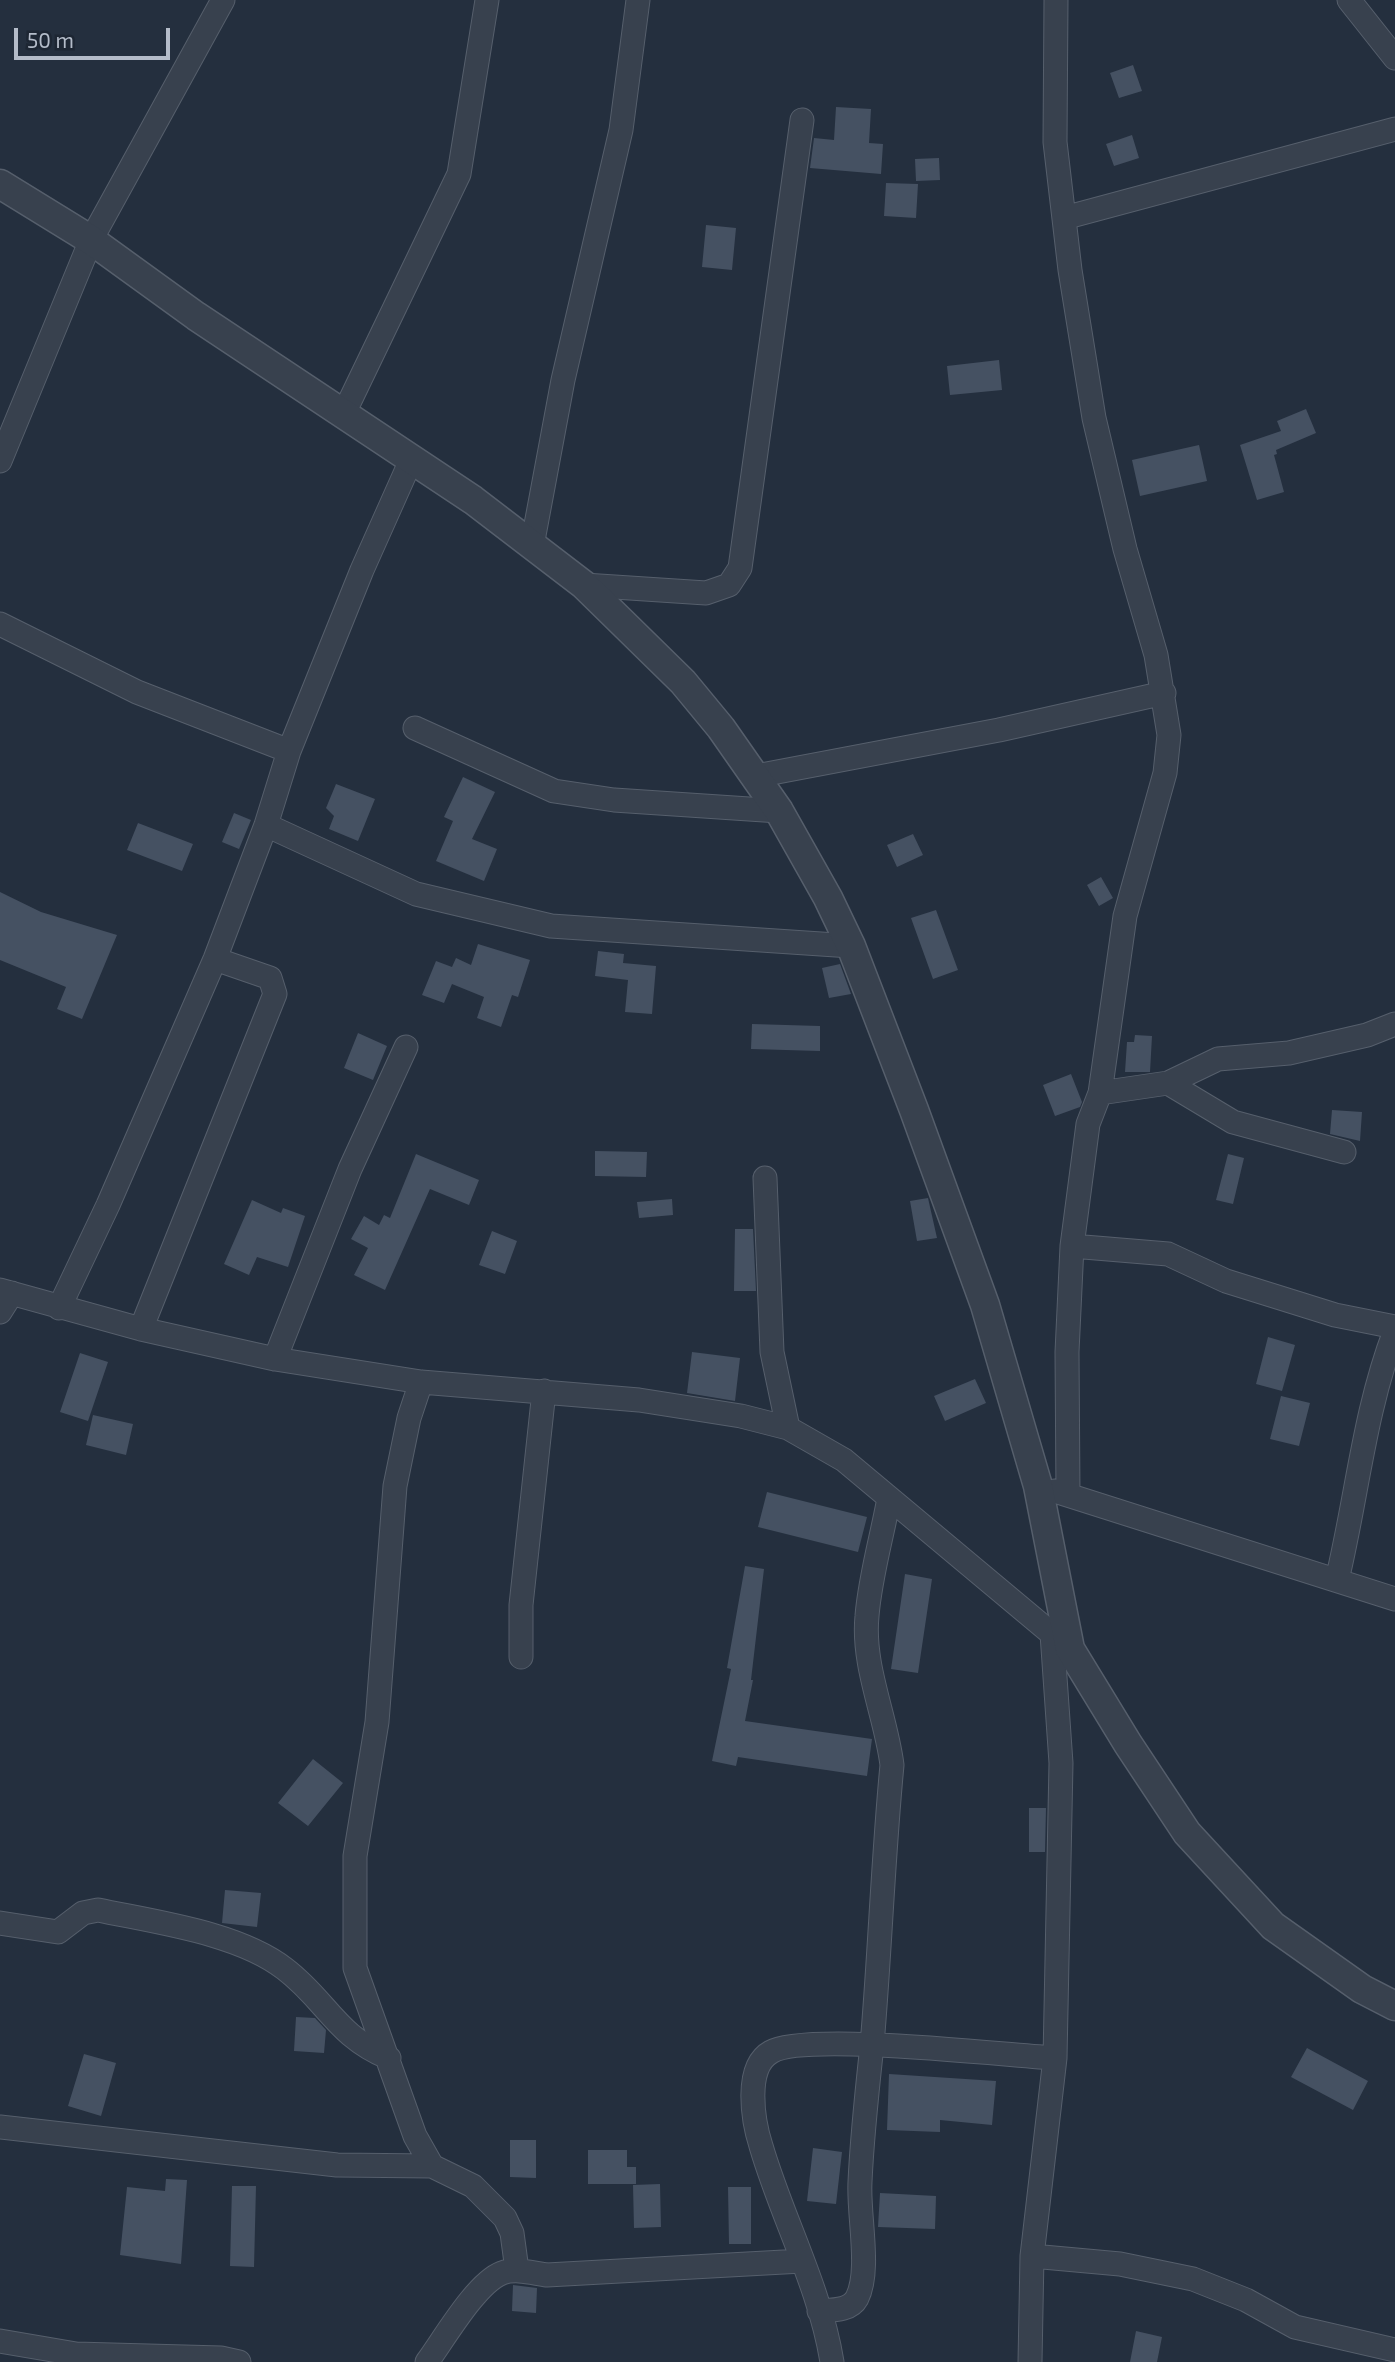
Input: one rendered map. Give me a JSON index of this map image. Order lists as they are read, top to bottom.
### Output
{
  "scale_bar": "50 m"
}
